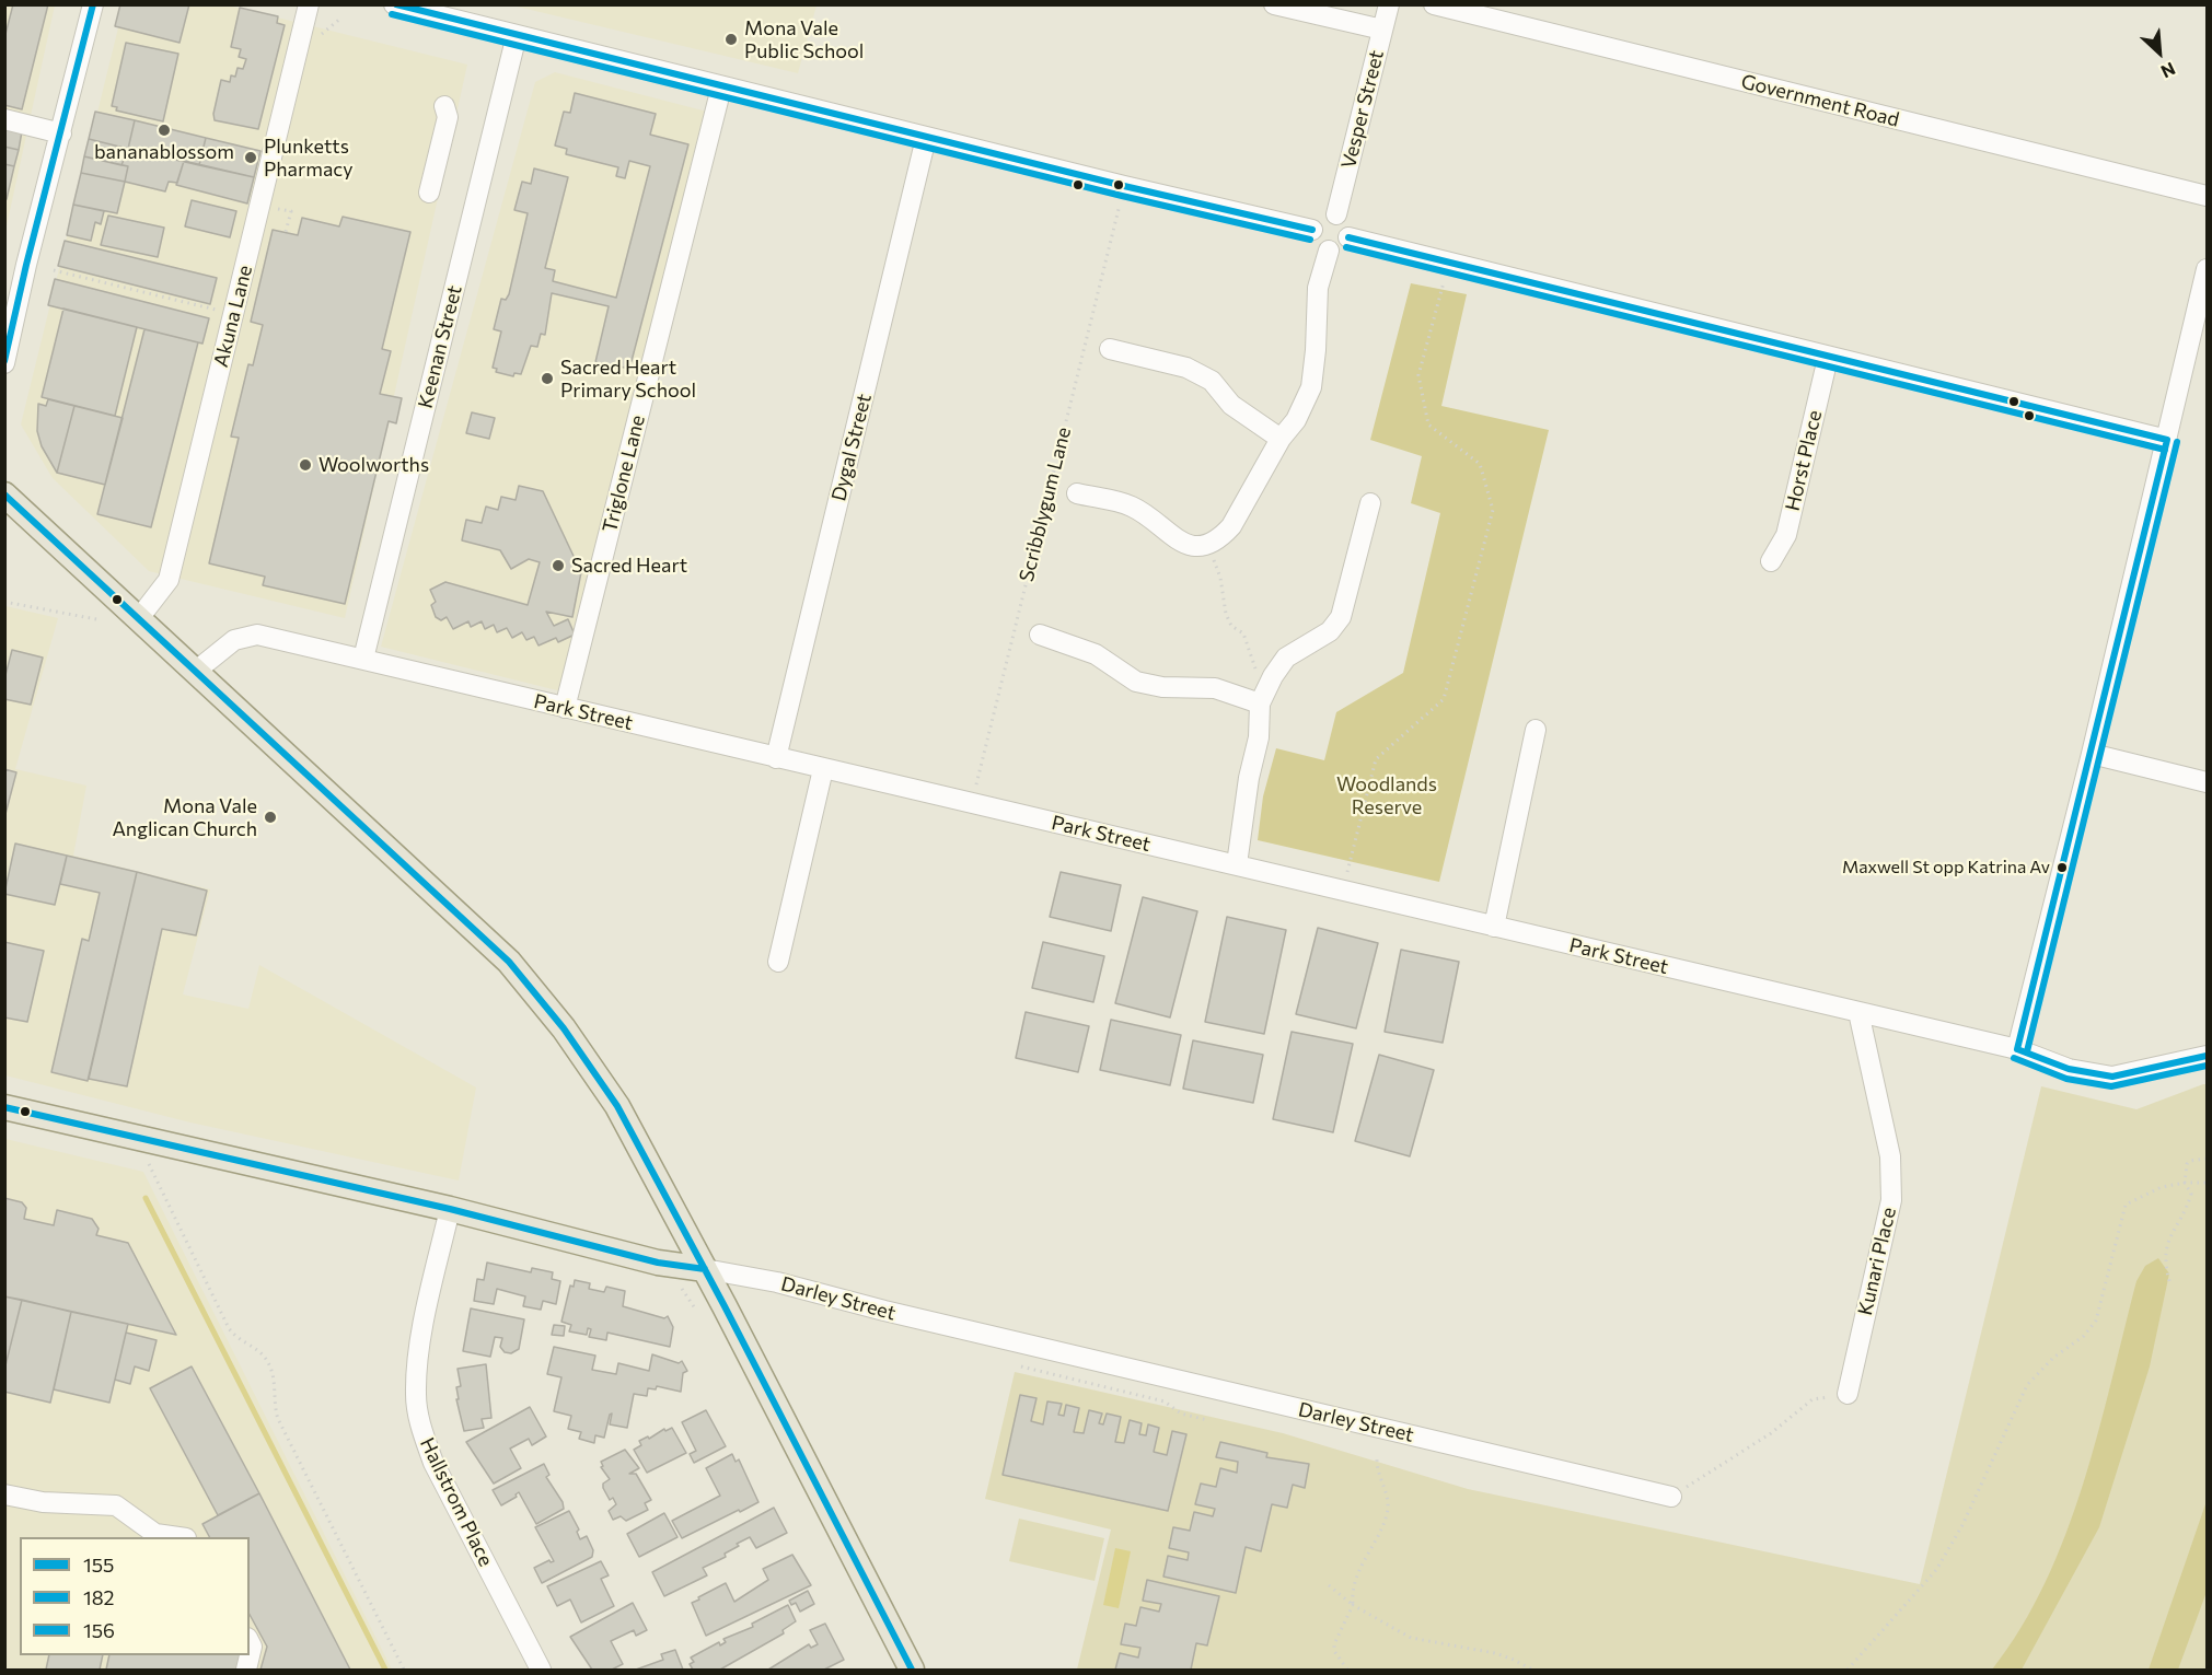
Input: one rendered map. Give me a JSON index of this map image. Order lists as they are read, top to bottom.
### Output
{
  "streets": {
    "main road": ["Darley Street"],
    "street": [
      "Government Road",
      "Vesper Street",
      "Akuna Lane",
      "Keenan Street",
      "Dygal Street",
      "Horst Place",
      "Triglone Lane",
      "Park Street",
      "Kunari Place",
      "Hallstrom Place"
    ],
    "path": ["Scribblygum Lane"]
  },
  "crossings": [
    ["Keenan Street", "Park Street"],
    ["Dygal Street", "Park Street"],
    ["Triglone Lane", "Park Street"],
    ["Scribblygum Lane", "Park Street"],
    ["Park Street", "Kunari Place"],
    ["Darley Street", "Hallstrom Place"]
  ],
  "parks": ["Woodlands Reserve"],
  "places": [
    "Mona Vale Public School",
    "bananablossom",
    "Plunketts Pharmacy",
    "Sacred Heart Primary School",
    "Woolworths",
    "Sacred Heart",
    "Mona Vale Anglican Church",
    "Maxwell St opp Katrina Av"
  ],
  "lines": ["transit line 155", "transit line 182", "transit line 156"],
  "legend": ["155", "182", "156"],
  "north": "bottom right"
}
